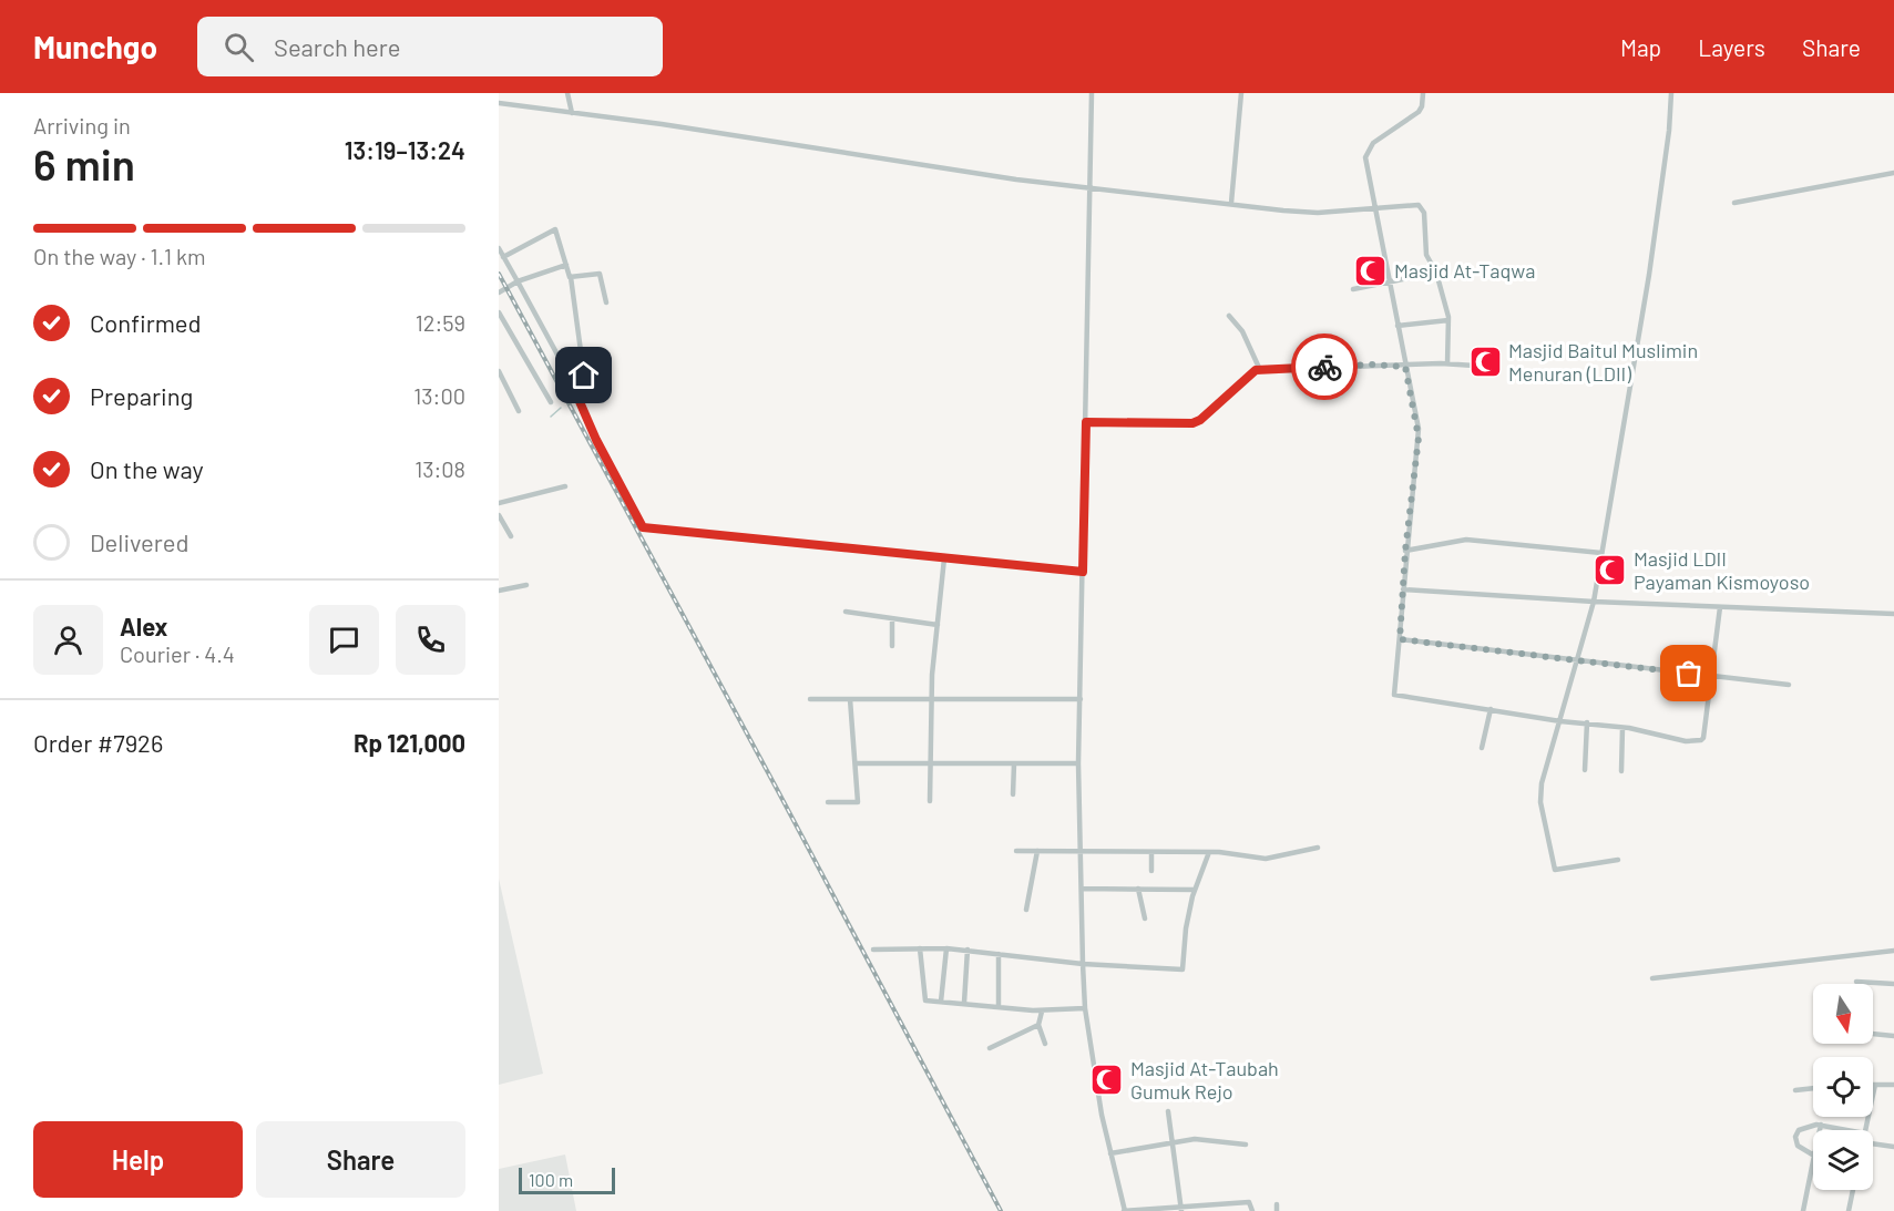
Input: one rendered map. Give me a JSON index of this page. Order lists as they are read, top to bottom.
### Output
{
  "places": {
    "mosque": [
      "Masjid At-Taqwa",
      "Masjid Baitul Muslimin Menuran (LDII)",
      "Masjid LDII Payaman Kismoyoso",
      "Masjid At-Taubah Gumuk Rejo"
    ]
  },
  "scale_bar": "100 m",
  "north": "bottom",
  "page": {
    "header": "Munchgo",
    "search": "Search here",
    "nav": ["Map", "Layers", "Share"],
    "heading": ["6 min", "Arriving in", "13:19–13:24"],
    "panel": [
      "Alex",
      "Courier · 4.4",
      "Order #7926",
      "Rp 121,000"
    ],
    "bar": "On the way · 1.1 km",
    "list": [
      ["Confirmed", "12:59"],
      ["Preparing", "13:00"],
      ["On the way", "13:08"],
      "Delivered"
    ],
    "buttons": ["Help", "Share"],
    "scale": "100 m"
  }
}
